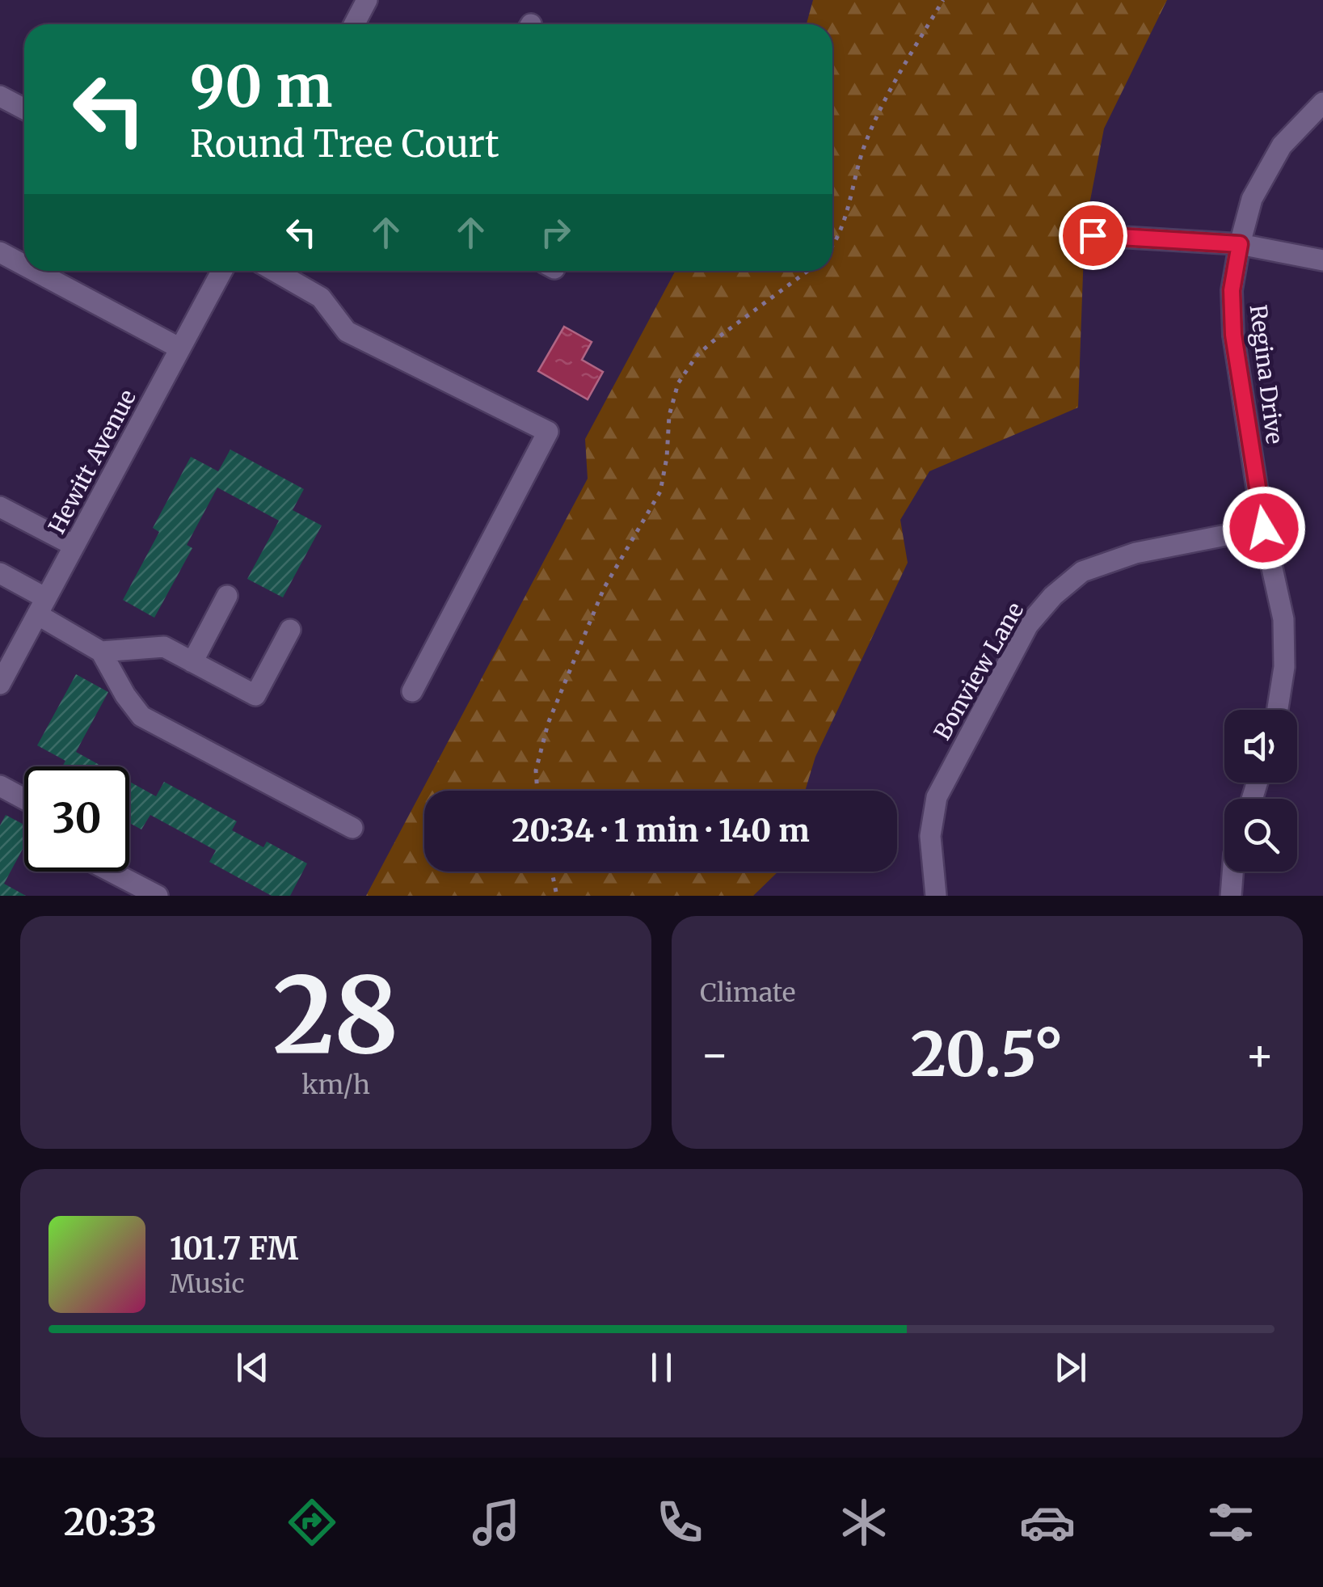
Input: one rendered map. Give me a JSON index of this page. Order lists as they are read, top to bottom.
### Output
{
  "streets": {
    "street": ["Regina Drive", "Hewitt Avenue", "Bonview Lane"]
  },
  "crossings": [
    ["Regina Drive", "Bonview Lane"]
  ],
  "page": {
    "turn": ["90 m", "Round Tree Court"],
    "limit": "30",
    "trip": "20:34 · 1 min · 140 m",
    "tile": [
      ["28", "km/h"],
      "Climate"
    ],
    "heat": ["−", "20.5°", "+"],
    "song": ["101.7 FM", "Music"],
    "tabs": "20:33"
  }
}
